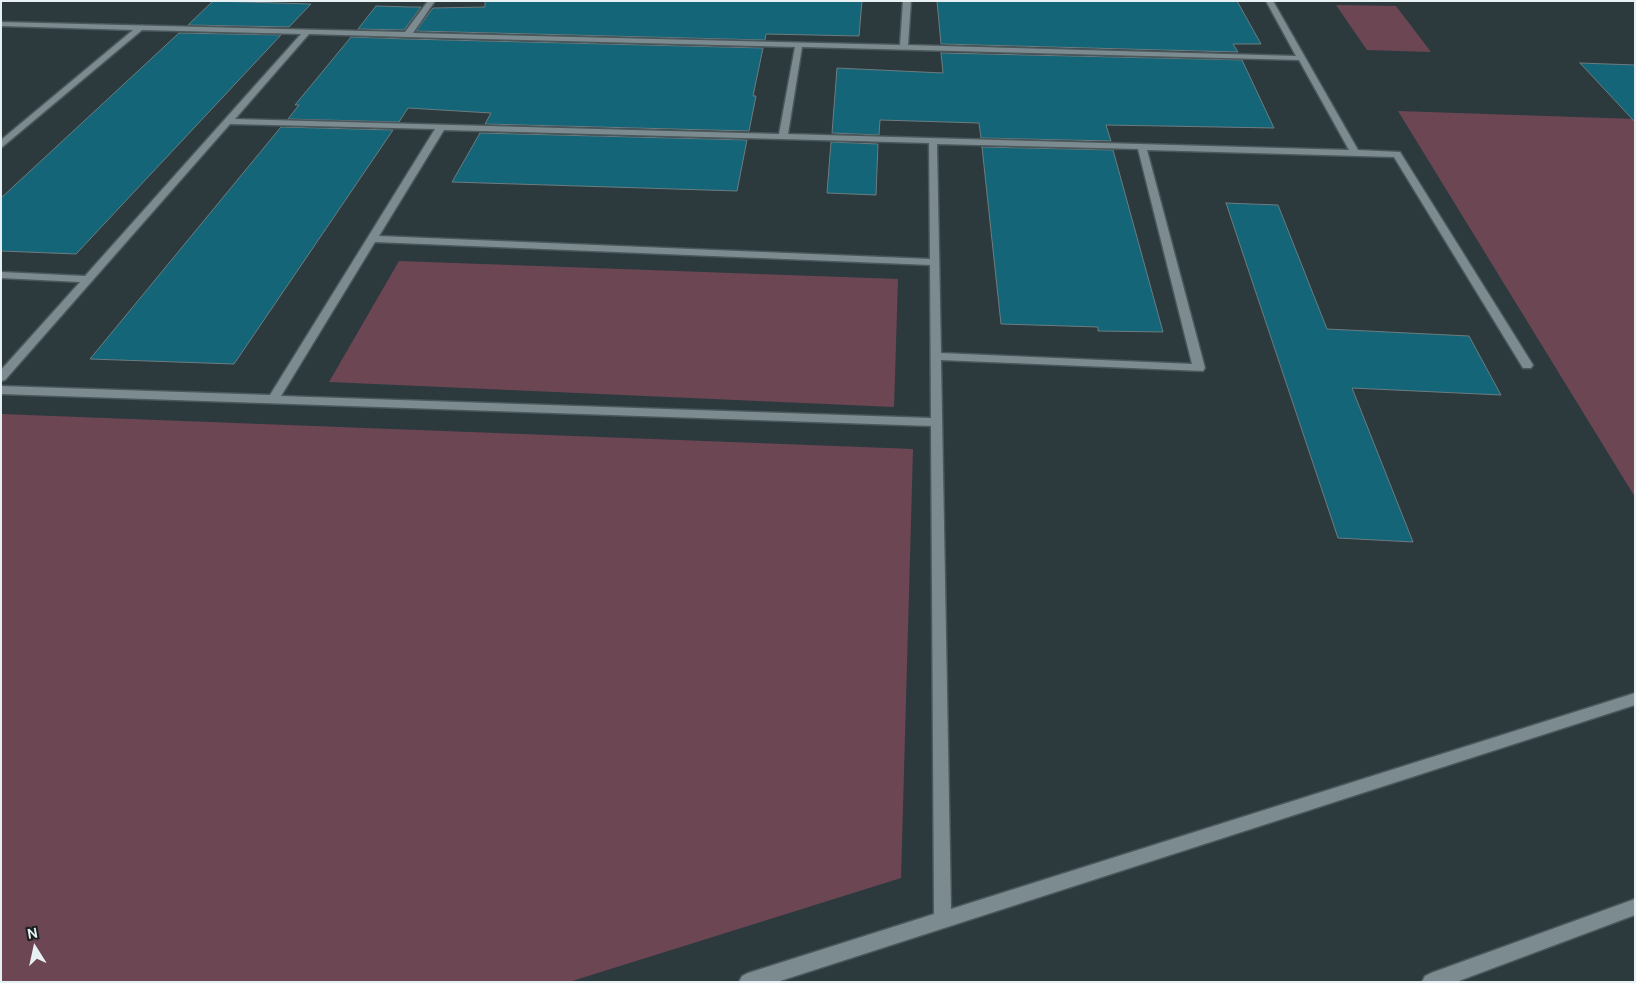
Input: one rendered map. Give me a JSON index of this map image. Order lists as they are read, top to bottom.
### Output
{
  "north": "top"
}
